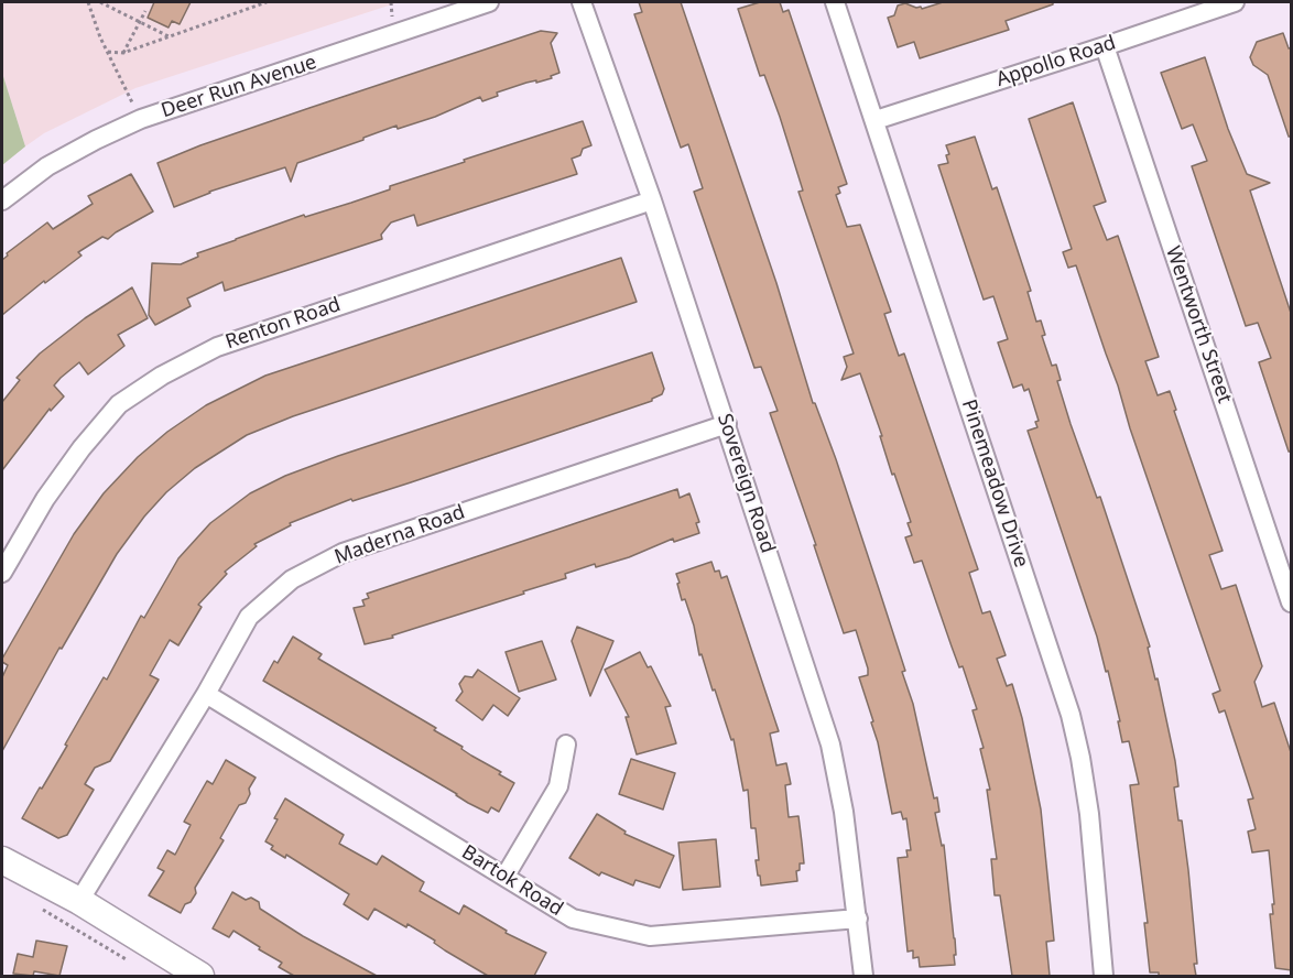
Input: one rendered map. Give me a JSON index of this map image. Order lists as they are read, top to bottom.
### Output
{
  "streets": {
    "street": [
      "Appollo Road",
      "Deer Run Avenue",
      "Renton Road",
      "Wentworth Street",
      "Sovereign Road",
      "Pinemeadow Drive",
      "Maderna Road",
      "Bartok Road"
    ]
  },
  "crossings": [
    ["Appollo Road", "Wentworth Street"],
    ["Appollo Road", "Pinemeadow Drive"],
    ["Renton Road", "Sovereign Road"],
    ["Sovereign Road", "Maderna Road"],
    ["Sovereign Road", "Bartok Road"],
    ["Maderna Road", "Bartok Road"]
  ]
}
